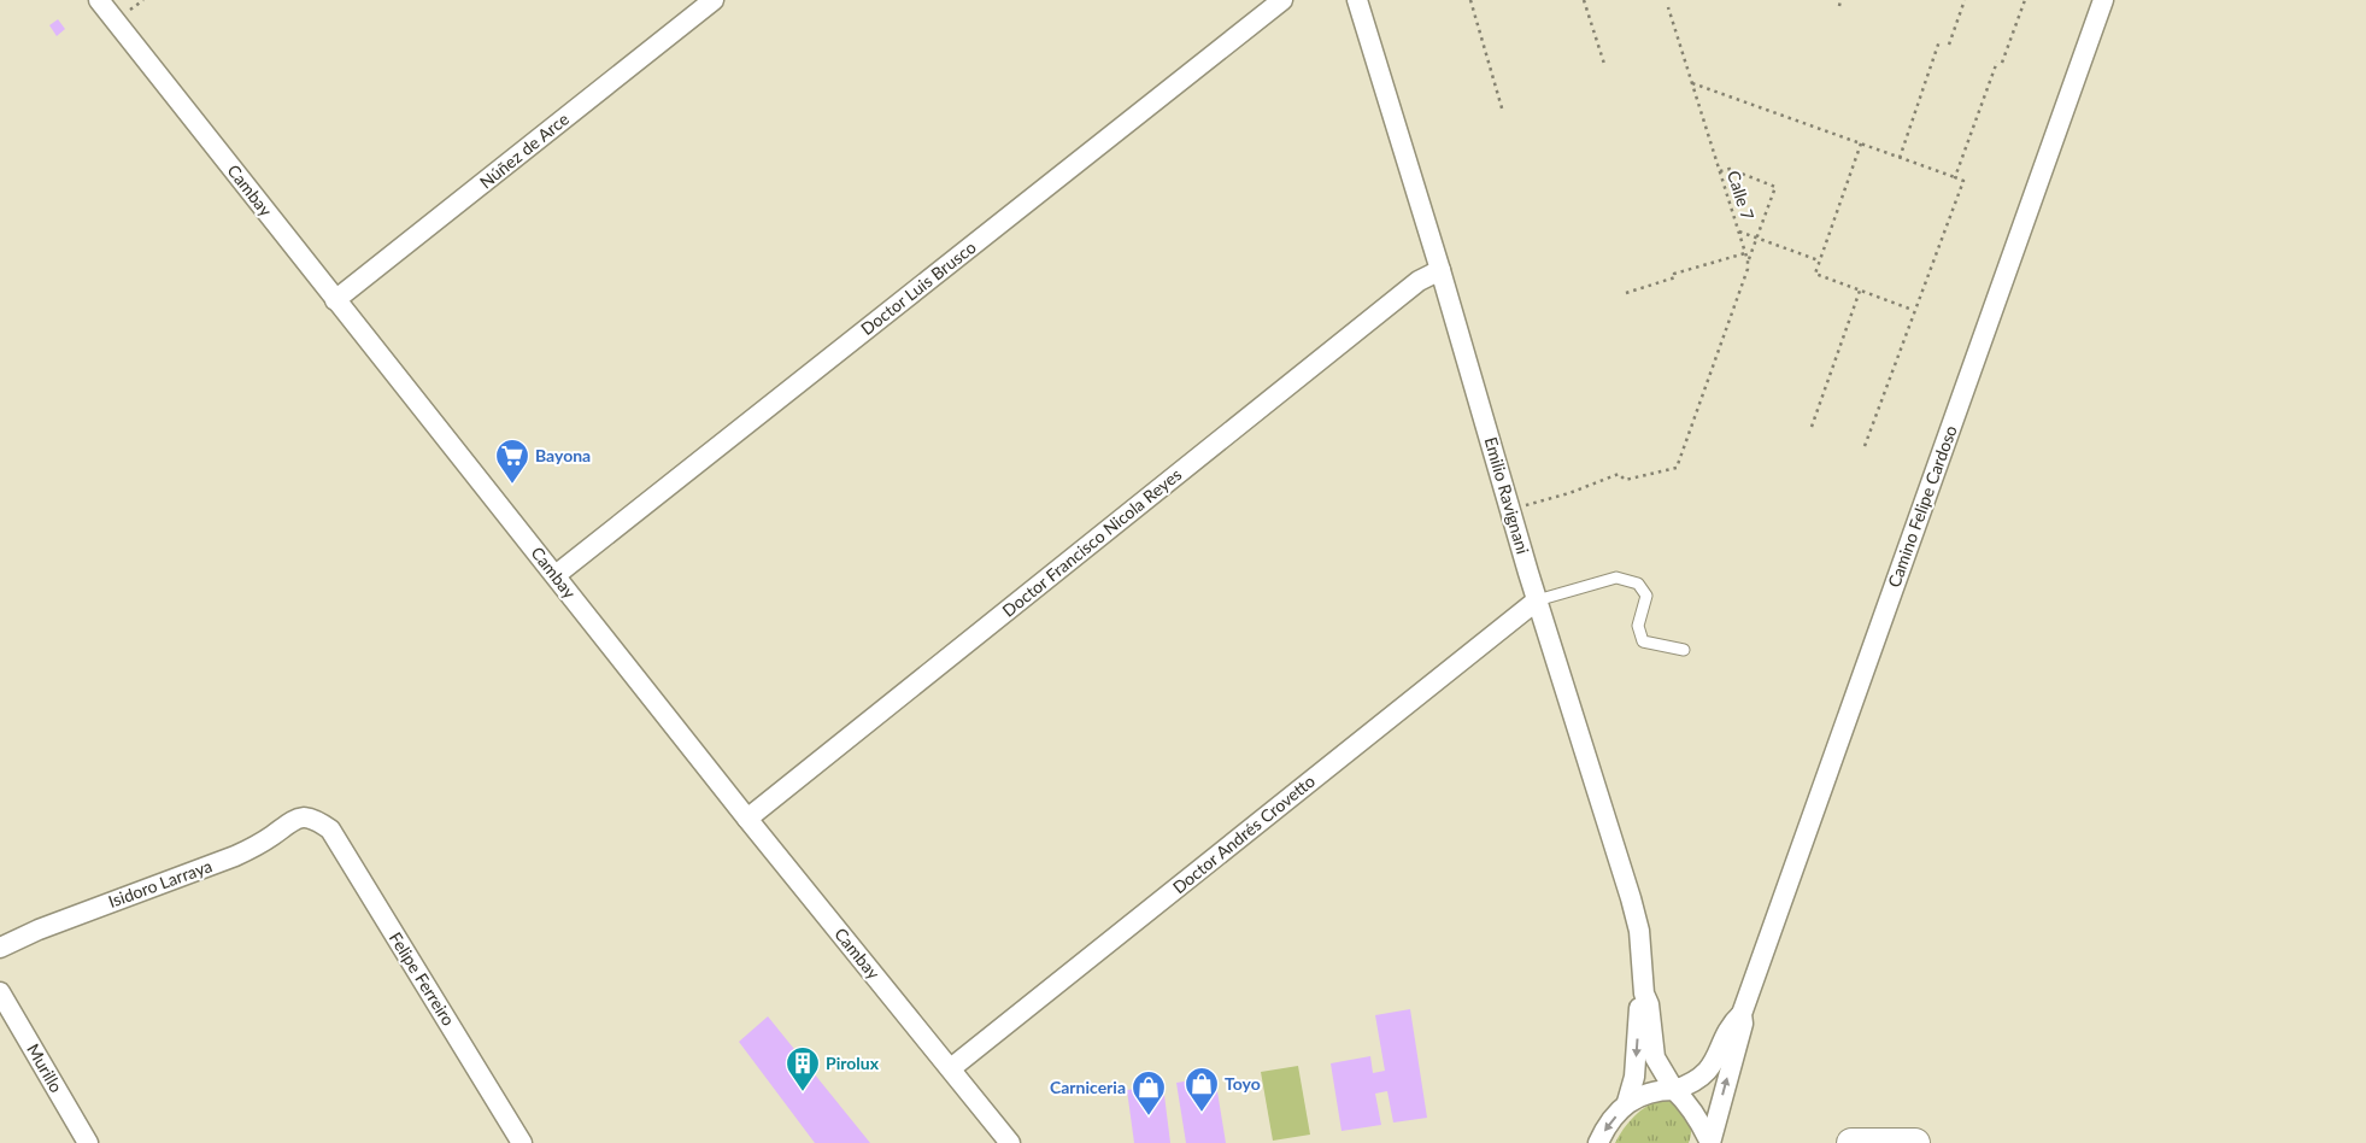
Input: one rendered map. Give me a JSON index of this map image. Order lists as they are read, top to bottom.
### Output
{
  "streets": {
    "street": [
      "Núñez de Arce",
      "Cambay",
      "Doctor Luis Brusco",
      "Emilio Ravignani",
      "Camino Felipe Cardoso",
      "Doctor Francisco Nicola Reyes",
      "Doctor Andrés Crovetto",
      "Isidoro Larraya",
      "Felipe Ferreiro",
      "Murillo"
    ],
    "path": ["Calle 7"]
  },
  "crossings": [
    ["Núñez de Arce", "Cambay"],
    ["Cambay", "Doctor Luis Brusco"],
    ["Cambay", "Doctor Francisco Nicola Reyes"],
    ["Cambay", "Doctor Andrés Crovetto"],
    ["Emilio Ravignani", "Camino Felipe Cardoso"],
    ["Emilio Ravignani", "Doctor Francisco Nicola Reyes"],
    ["Emilio Ravignani", "Doctor Andrés Crovetto"],
    ["Isidoro Larraya", "Felipe Ferreiro"]
  ],
  "places": {
    "supermarket": ["Bayona"],
    "building": ["Pirolux"],
    "shop": ["Toyo", "Carniceria"]
  }
}
